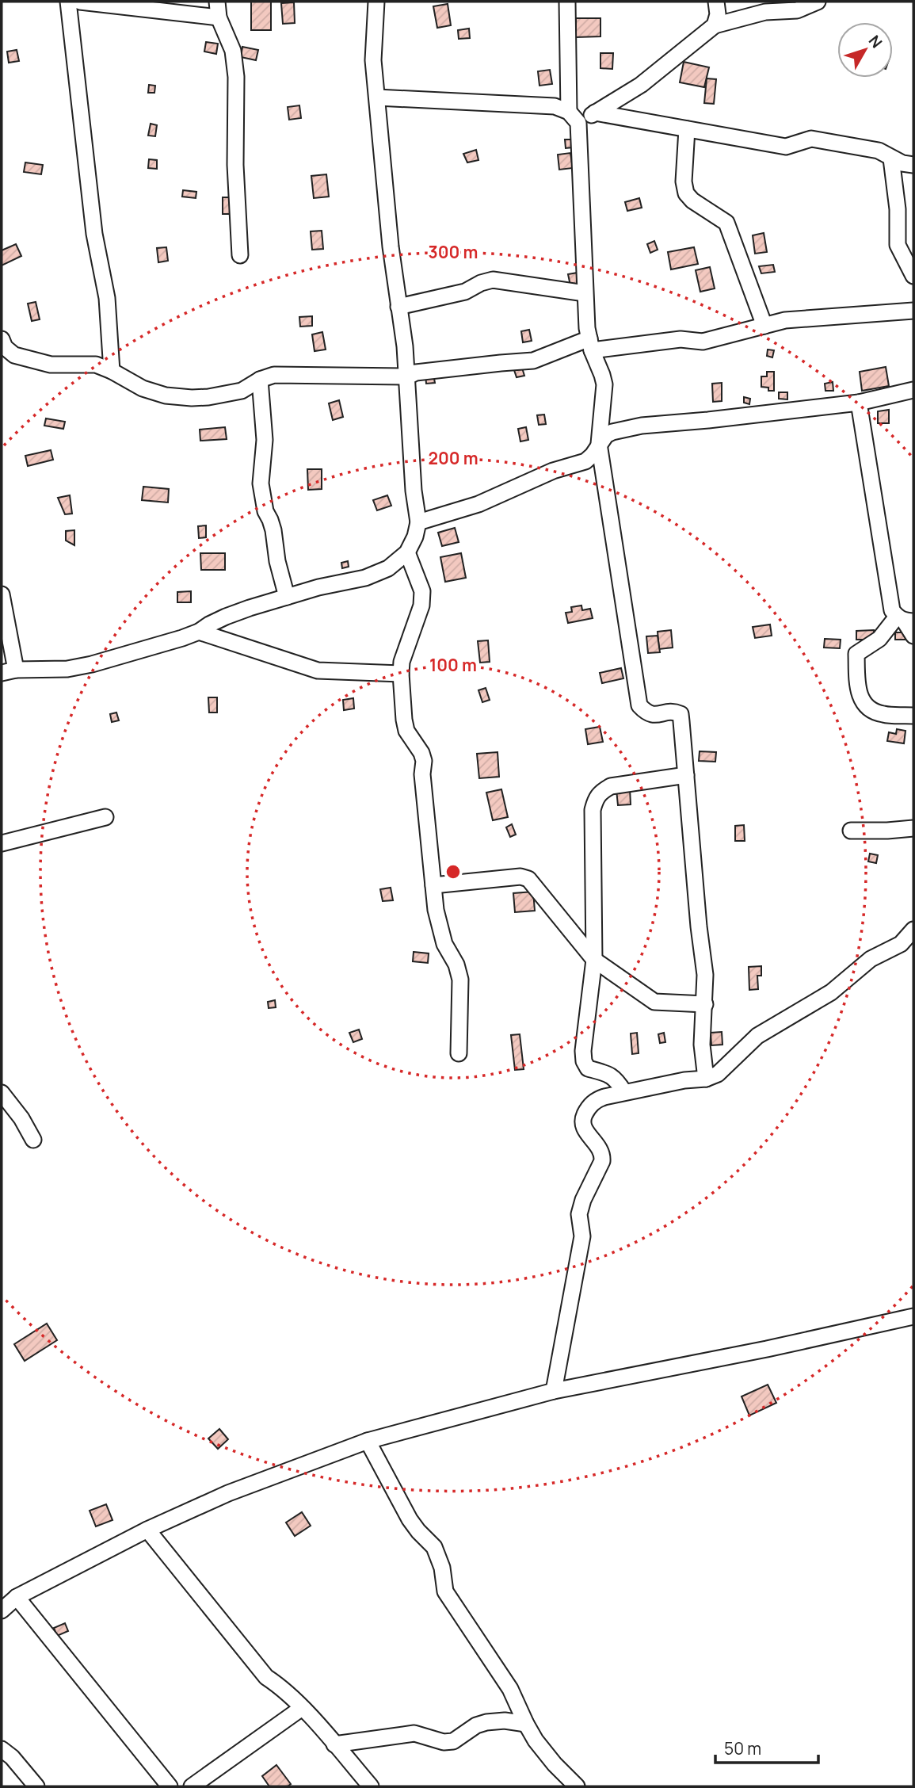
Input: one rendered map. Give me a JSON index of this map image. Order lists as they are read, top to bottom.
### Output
{
  "scale_bar": "50 m",
  "north": "top right",
  "rings": ["300 m", "200 m", "100 m"]
}
